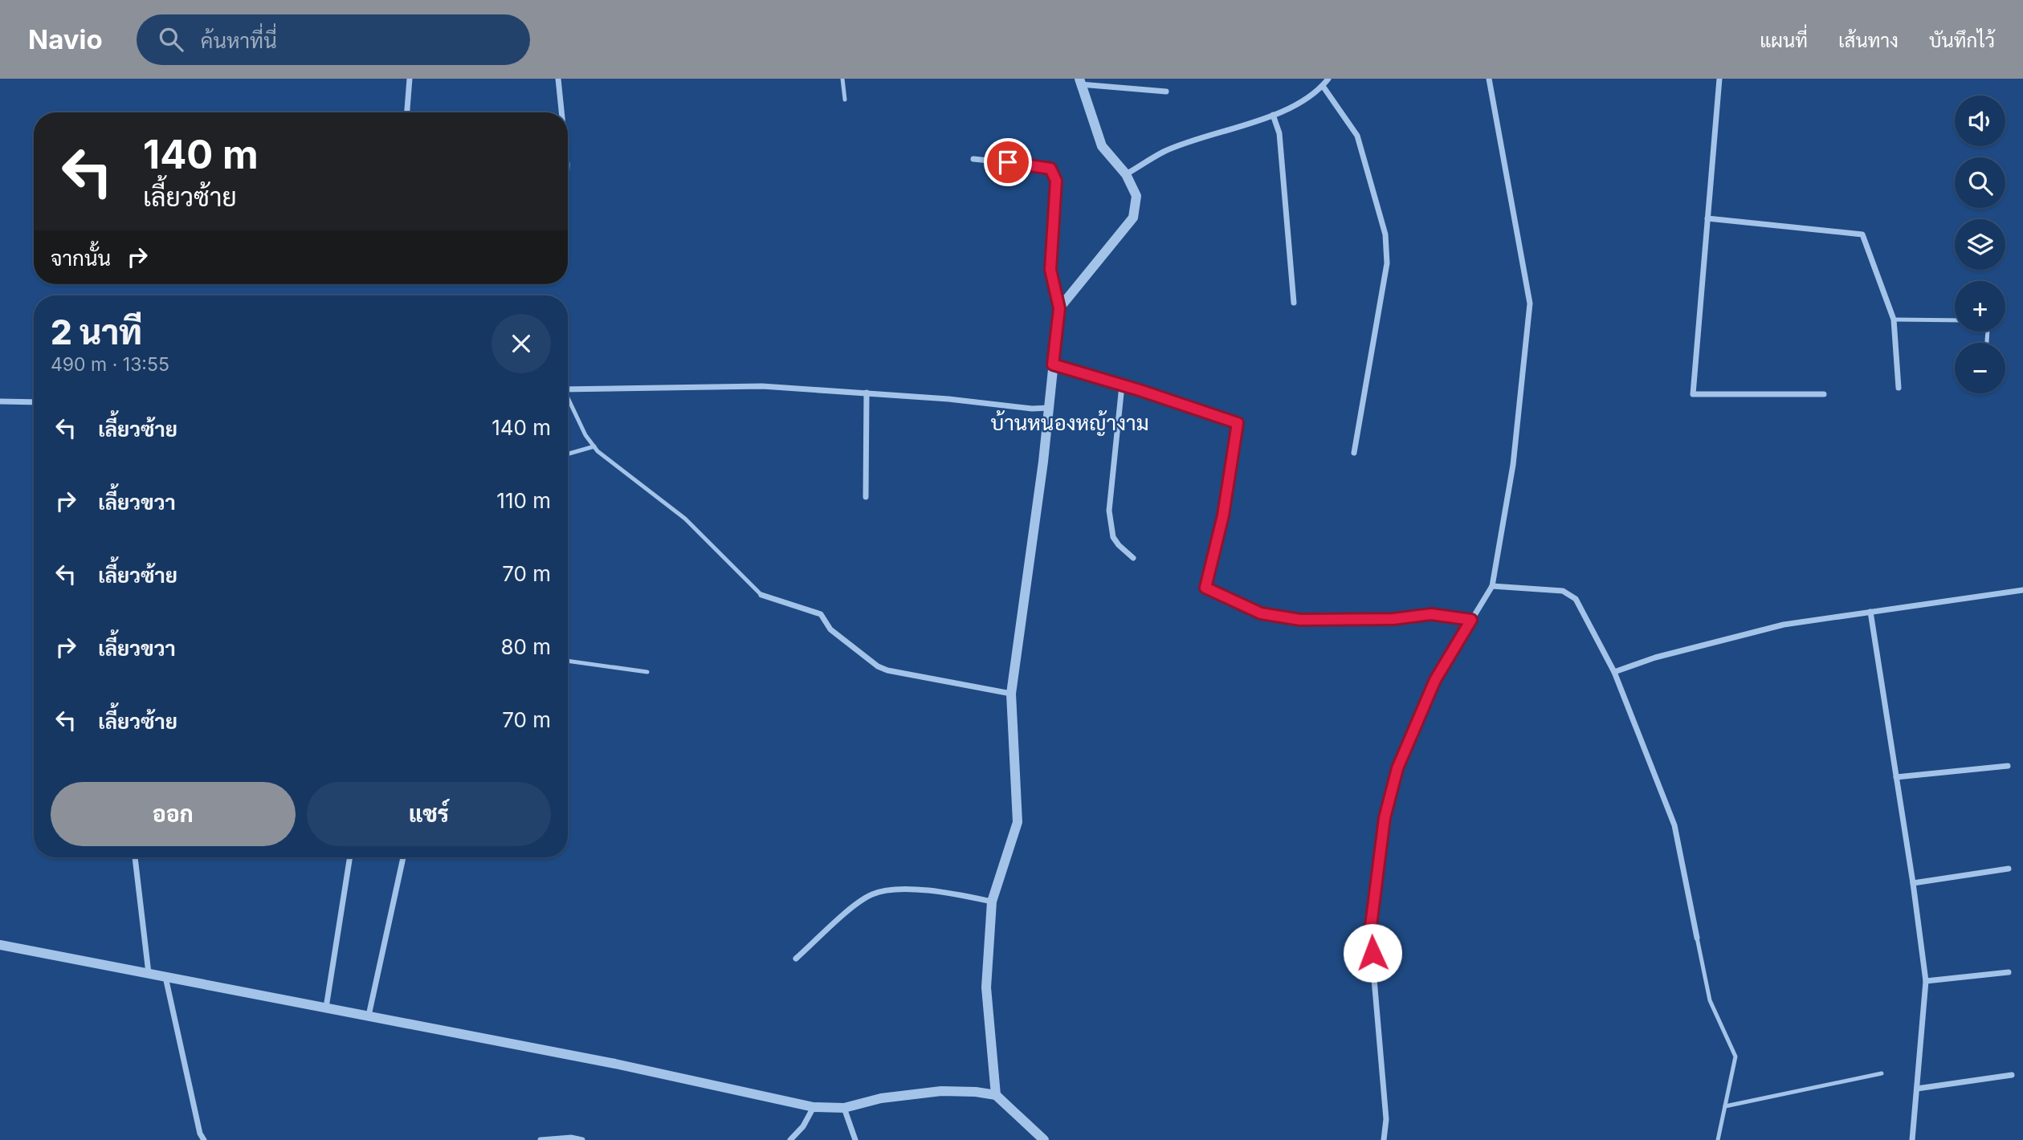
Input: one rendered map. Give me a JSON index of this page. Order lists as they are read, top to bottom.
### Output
{
  "districts": ["บ้านหนองหญ้างาม"],
  "page": {
    "header": "Navio",
    "search": "ค้นหาที่นี่",
    "nav": ["แผนที่", "เส้นทาง", "บันทึกไว้"],
    "map_buttons": ["+", "−"],
    "turn": ["140 m", "เลี้ยวซ้าย"],
    "then": "จากนั้น",
    "heading": ["2 นาที", "490 m · 13:55"],
    "list": [
      {
        "name": "เลี้ยวซ้าย",
        "value": "140 m"
      },
      {
        "name": "เลี้ยวขวา",
        "value": "110 m"
      },
      {
        "name": "เลี้ยวซ้าย",
        "value": "70 m"
      },
      {
        "name": "เลี้ยวขวา",
        "value": "80 m"
      },
      {
        "name": "เลี้ยวซ้าย",
        "value": "70 m"
      }
    ],
    "buttons": ["ออก", "แชร์"]
  }
}
